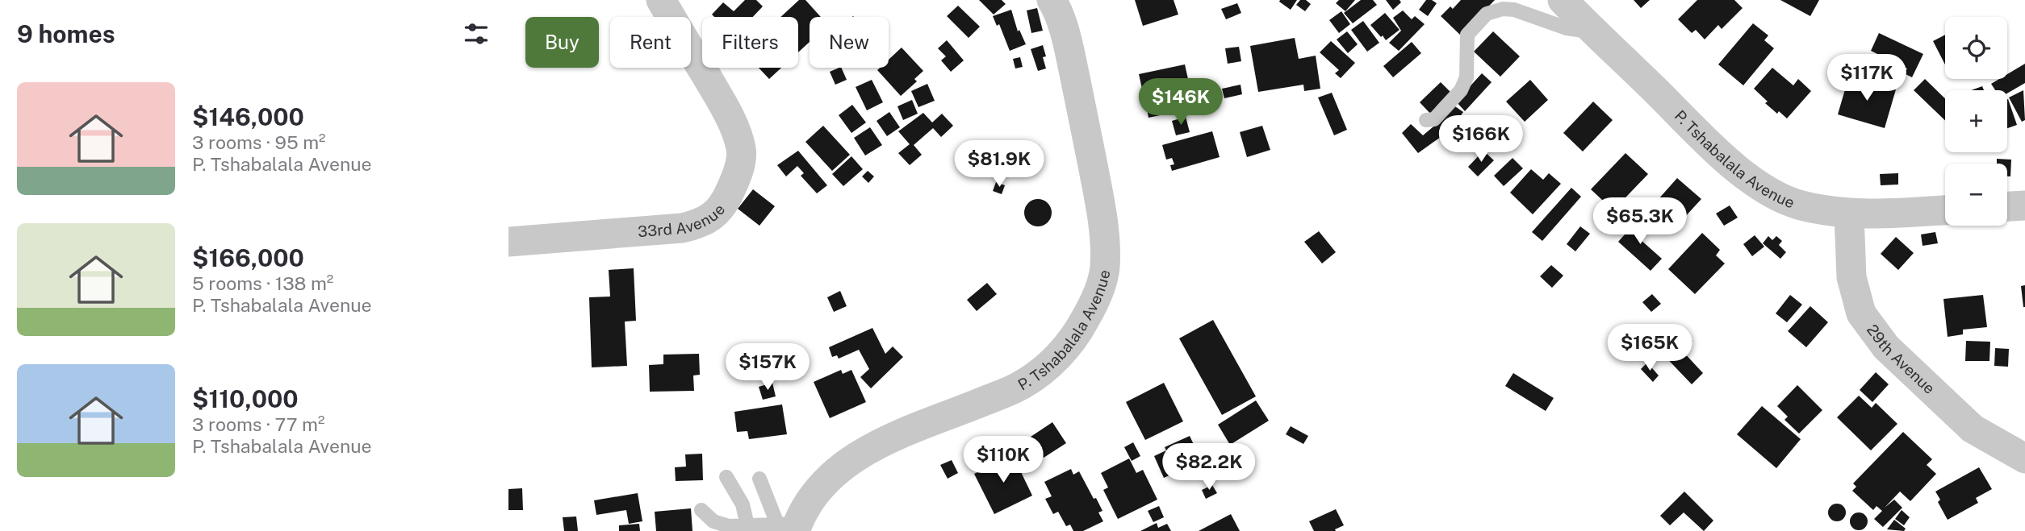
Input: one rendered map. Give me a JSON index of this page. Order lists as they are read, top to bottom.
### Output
{
  "streets": {
    "street": ["P. Tshabalala Avenue", "33rd Avenue", "29th Avenue"]
  },
  "crossings": [
    ["P. Tshabalala Avenue", "29th Avenue"]
  ],
  "page": {
    "heading": "9 homes",
    "map_buttons": ["+", "−"],
    "chip": [
      "Buy",
      "Rent",
      "Filters",
      "New"
    ],
    "price": [
      "$117K",
      "$146K",
      "$166K",
      "$81.9K",
      "$65.3K",
      "$165K",
      "$157K",
      "$110K",
      "$82.2K"
    ],
    "list": [
      {
        "name": "$146,000",
        "note": "3 rooms · 95 m² · P. Tshabalala Avenue"
      },
      {
        "name": "$166,000",
        "note": "5 rooms · 138 m² · P. Tshabalala Avenue"
      },
      {
        "name": "$110,000",
        "note": "3 rooms · 77 m² · P. Tshabalala Avenue"
      }
    ]
  }
}
